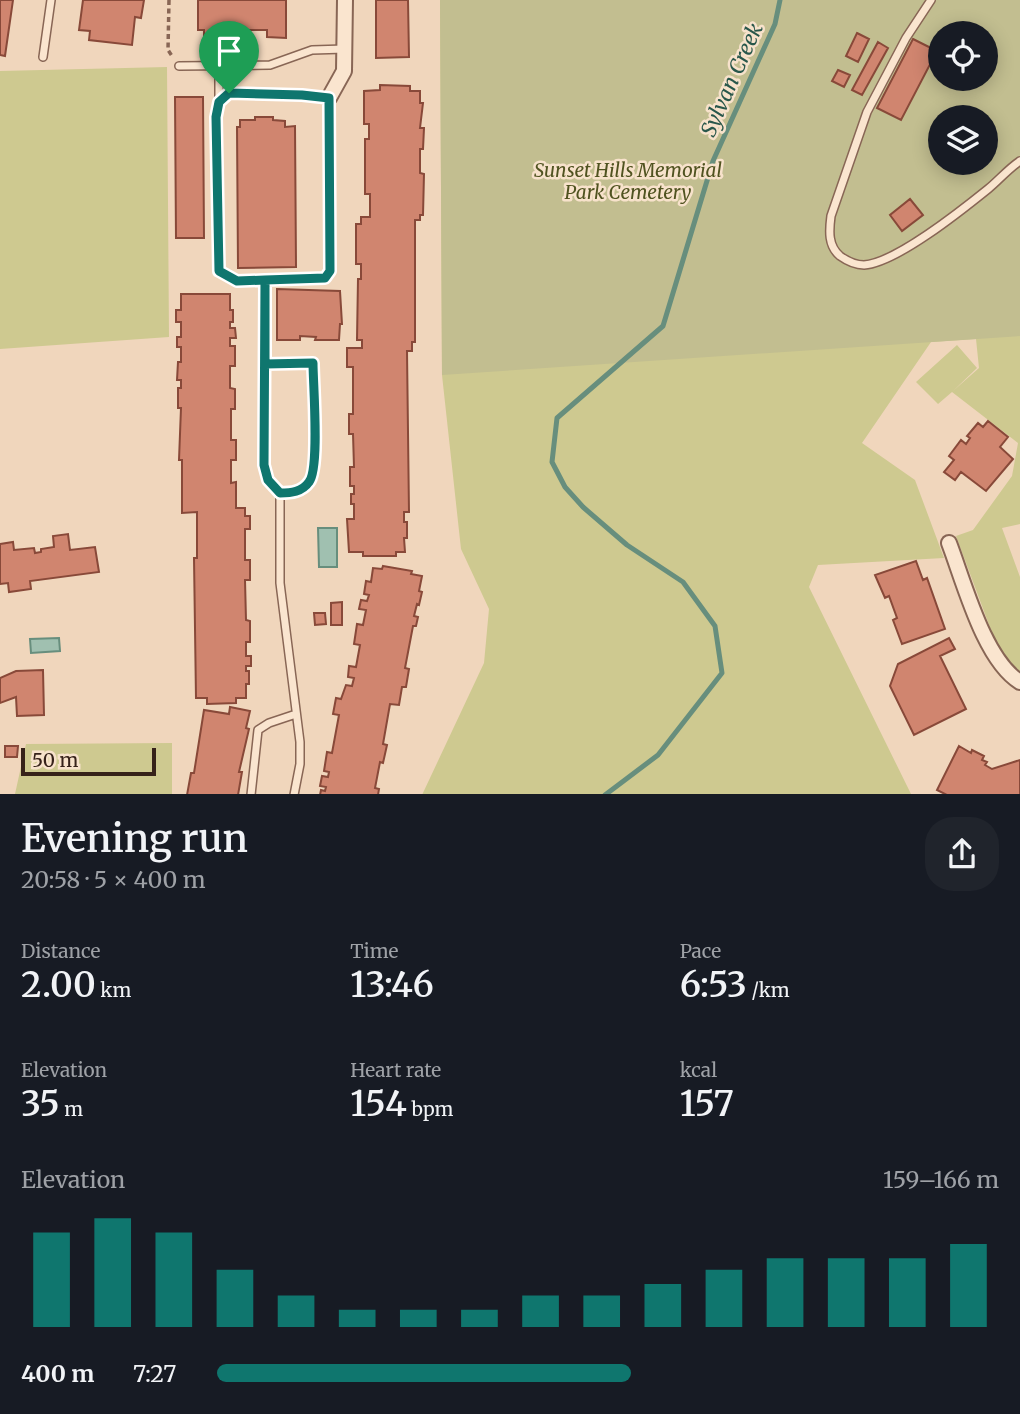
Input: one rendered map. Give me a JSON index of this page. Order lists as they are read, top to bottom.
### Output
{
  "water": ["Sylvan Creek"],
  "parks": ["Sunset Hills Memorial Park Cemetery"],
  "scale_bar": "50 m",
  "page": {
    "scale": "50 m",
    "heading": ["Evening run", "20:58 · 5 × 400 m"],
    "stats": [
      ["Distance", "2.00 km"],
      ["Time", "13:46"],
      ["Pace", "6:53 /km"],
      ["Elevation", "35 m"],
      ["Heart rate", "154 bpm"],
      ["kcal", "157"]
    ],
    "chart": ["Elevation", "159–166 m"],
    "list": [
      {
        "name": "400 m",
        "note": "7:27"
      }
    ]
  }
}
